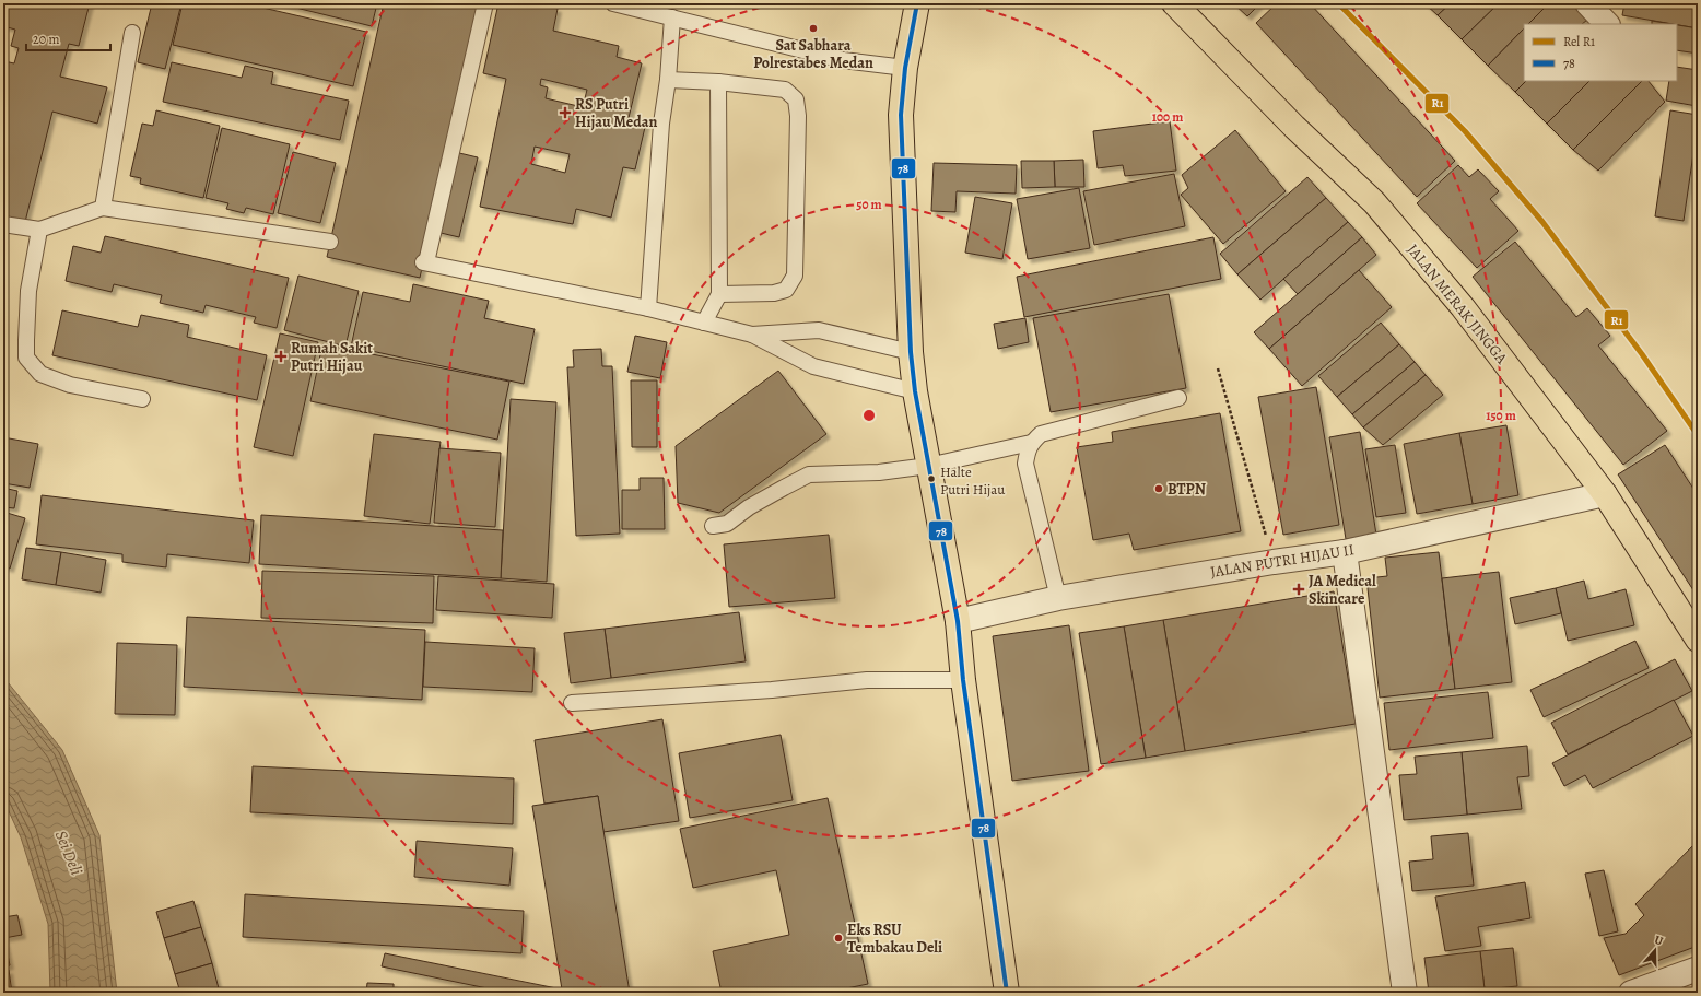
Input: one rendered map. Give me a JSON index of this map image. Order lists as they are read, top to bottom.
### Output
{
  "streets": {
    "main road": ["JALAN MERAK JINGGA"],
    "street": ["JALAN PUTRI HIJAU II"]
  },
  "crossings": [
    ["JALAN MERAK JINGGA", "JALAN PUTRI HIJAU II"]
  ],
  "water": ["Sei Deli"],
  "places": {
    "other": [
      "Sat Sabhara Polrestabes Medan",
      "Halte Putri Hijau",
      "BTPN",
      "Eks RSU Tembakau Deli"
    ],
    "health": ["RS Putri Hijau Medan", "Rumah Sakit Putri Hijau", "JA Medical Skincare"]
  },
  "lines": ["rail line R1", "transit line 78"],
  "legend": ["Rel R1", "78"],
  "scale_bar": "20 m",
  "north": "top",
  "rings": ["100 m", "50 m", "150 m"]
}
